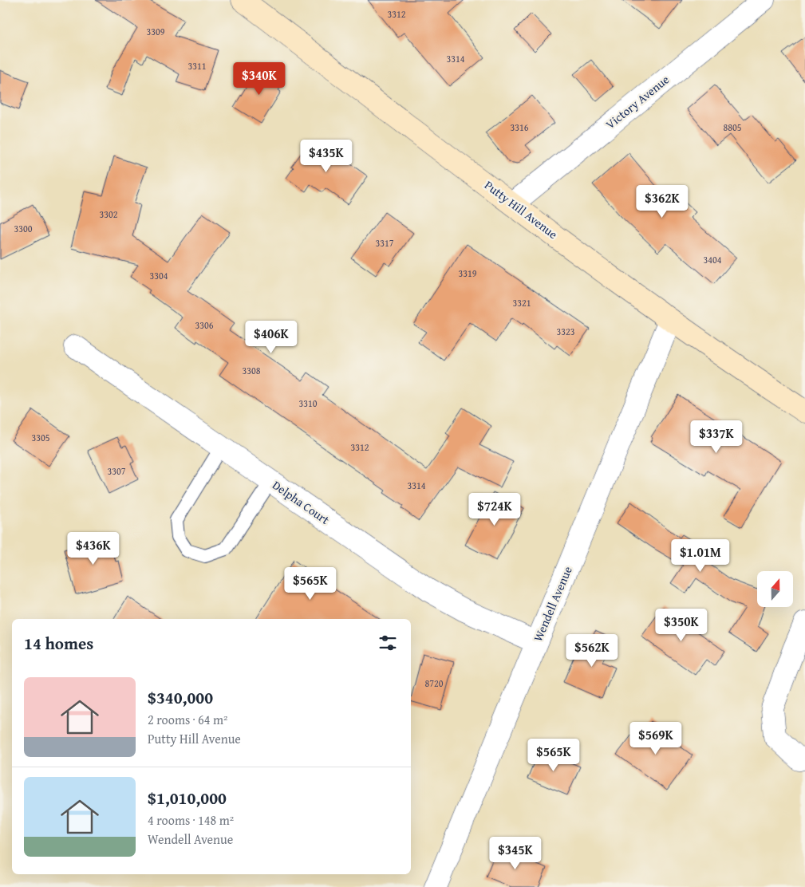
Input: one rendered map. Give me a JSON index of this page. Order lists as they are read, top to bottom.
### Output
{
  "streets": {
    "main road": ["Putty Hill Avenue"],
    "street": ["Victory Avenue", "Delpha Court", "Wendell Avenue"]
  },
  "crossings": [
    ["Victory Avenue", "Putty Hill Avenue"],
    ["Putty Hill Avenue", "Wendell Avenue"],
    ["Delpha Court", "Wendell Avenue"]
  ],
  "house_numbers": [
    "3312",
    "3309",
    "3314",
    "3311",
    "3316",
    "8805",
    "3302",
    "3300",
    "3317",
    "3404",
    "3319",
    "3304",
    "3321",
    "3306",
    "3323",
    "3308",
    "3310",
    "3305",
    "3312",
    "3307",
    "3314",
    "8720"
  ],
  "north": "top",
  "page": {
    "price": [
      "$340K",
      "$435K",
      "$362K",
      "$406K",
      "$337K",
      "$724K",
      "$436K",
      "$1.01M",
      "$565K",
      "$350K",
      "$562K",
      "$569K",
      "$565K",
      "$345K"
    ],
    "heading": "14 homes",
    "list": [
      {
        "name": "$340,000",
        "note": "2 rooms · 64 m² · Putty Hill Avenue"
      },
      {
        "name": "$1,010,000",
        "note": "4 rooms · 148 m² · Wendell Avenue"
      }
    ]
  }
}
